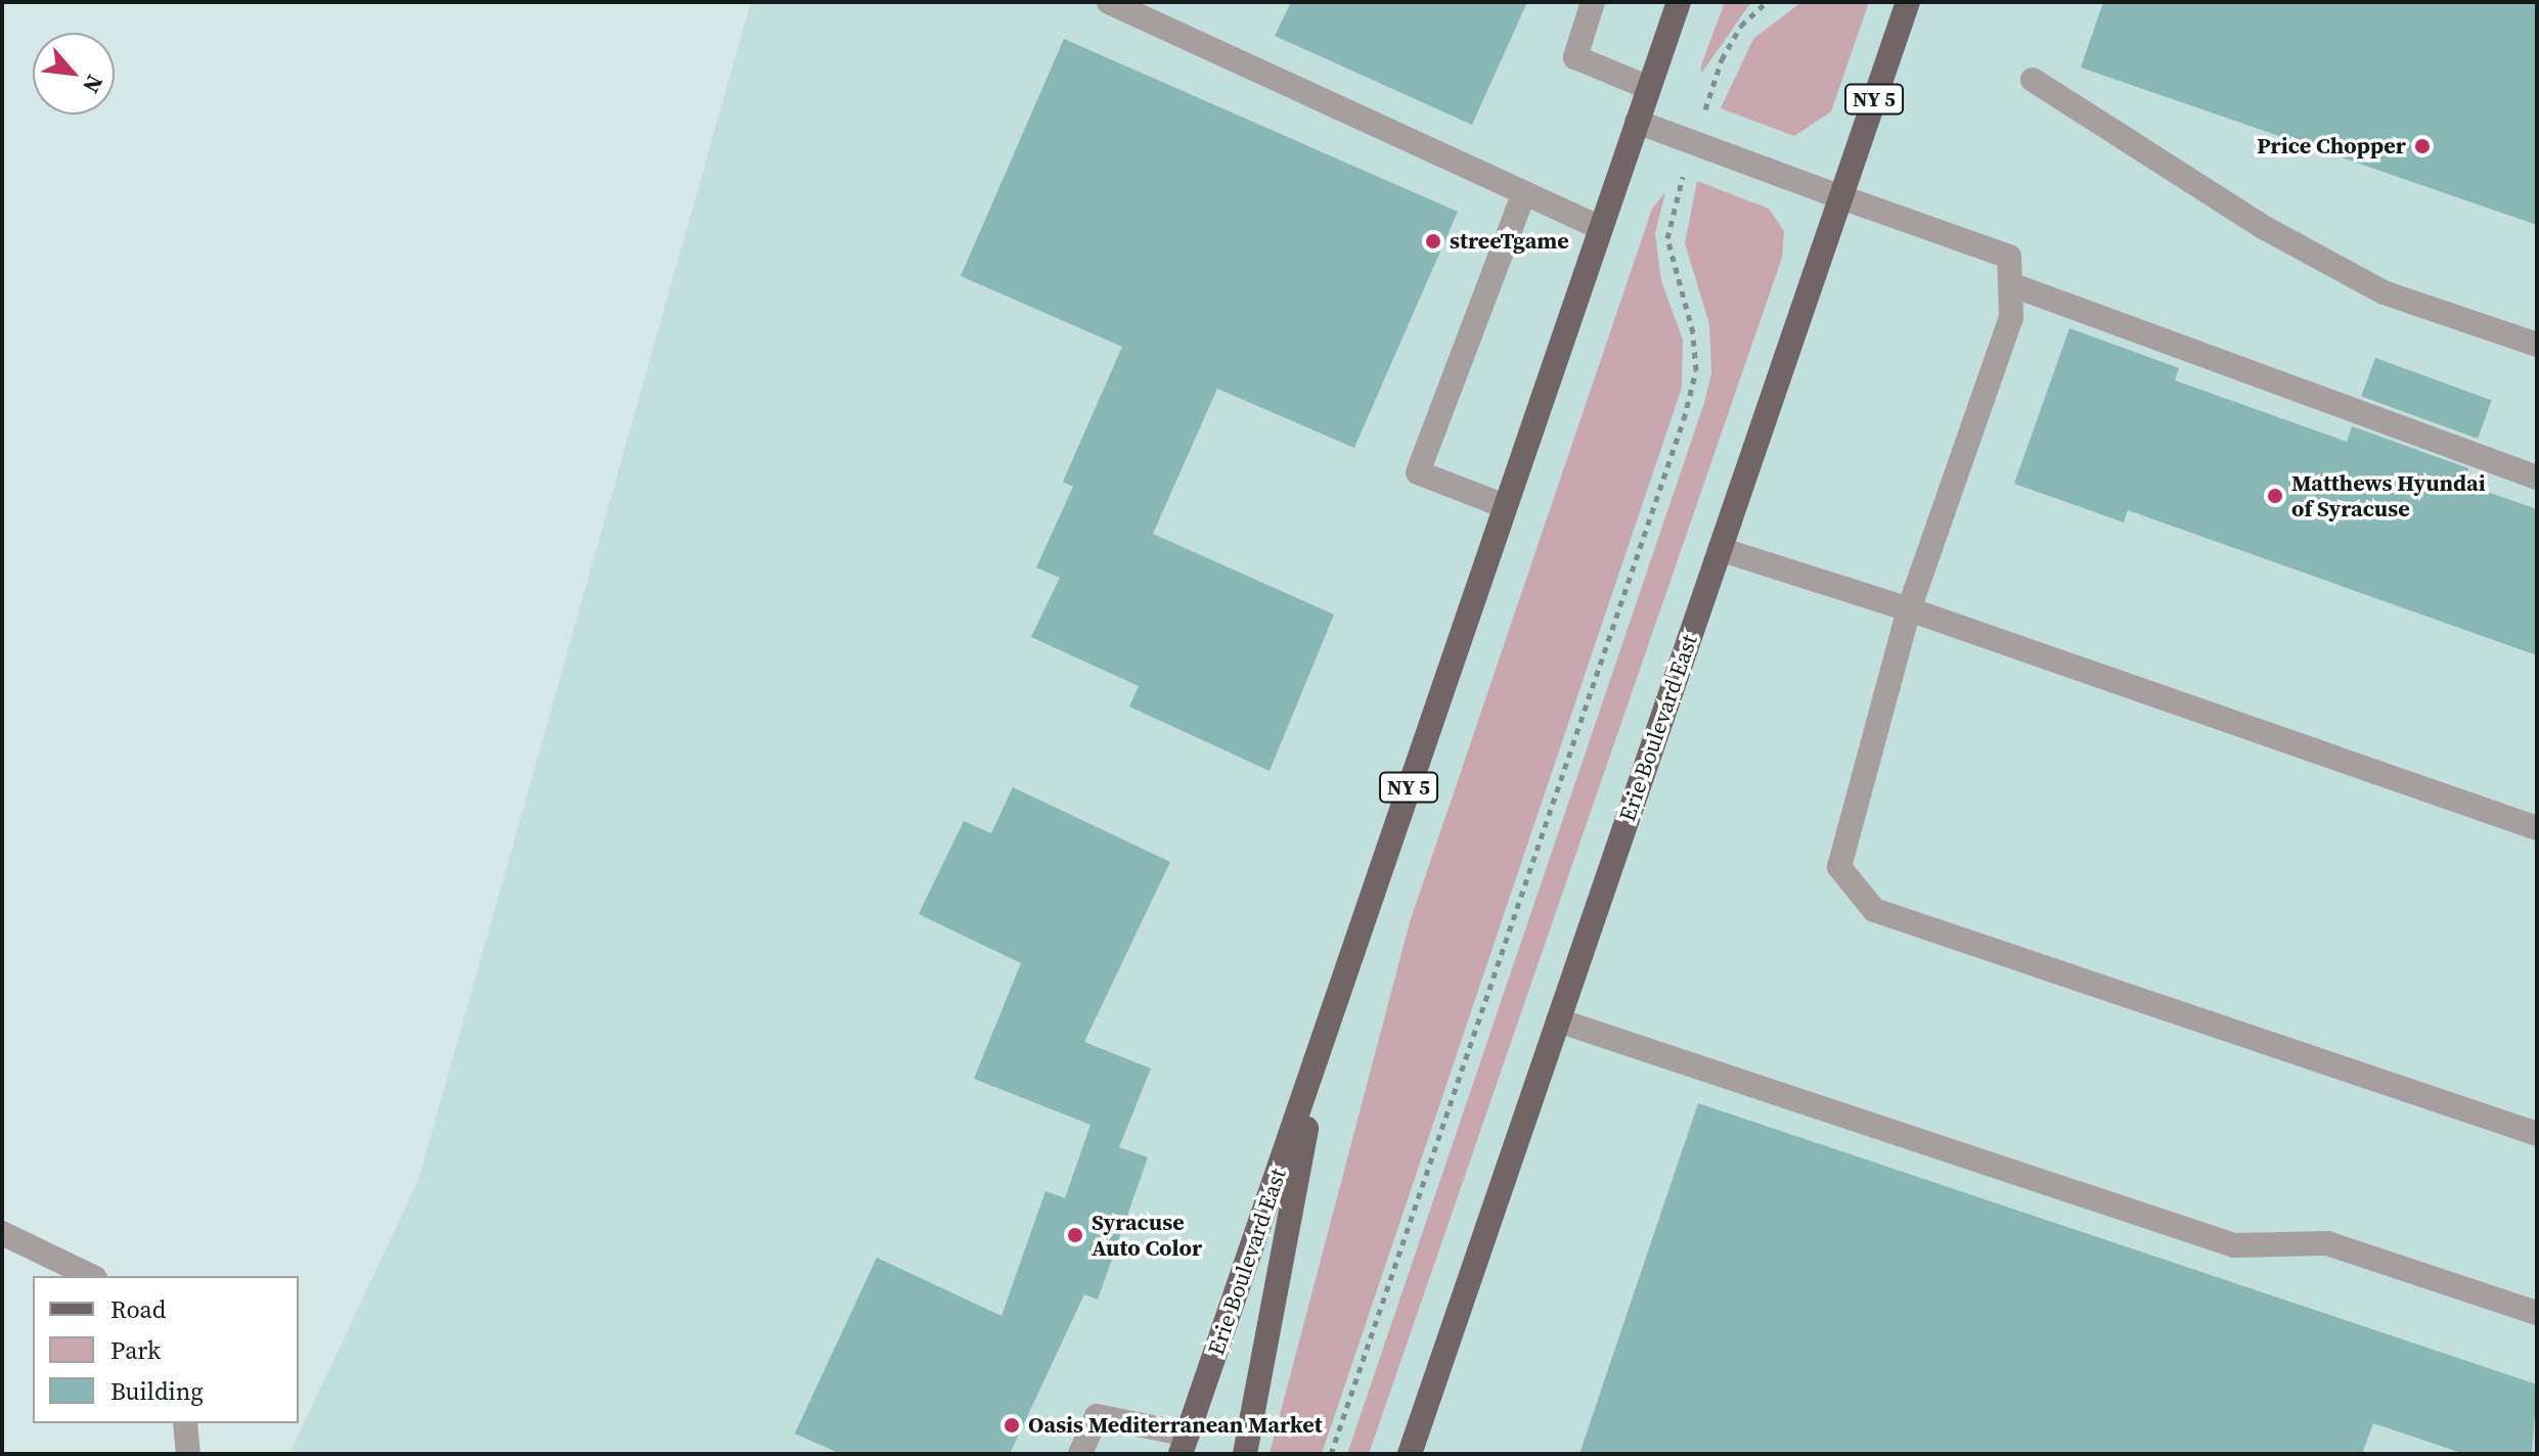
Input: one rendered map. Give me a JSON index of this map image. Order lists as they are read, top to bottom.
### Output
{
  "streets": {
    "main road": ["NY 5", "Erie Boulevard East"]
  },
  "places": [
    "Price Chopper",
    "streeTgame",
    "Matthews Hyundai of Syracuse",
    "Syracuse Auto Color",
    "Oasis Mediterranean Market"
  ],
  "legend": ["Road", "Park", "Building"],
  "north": "bottom right"
}
